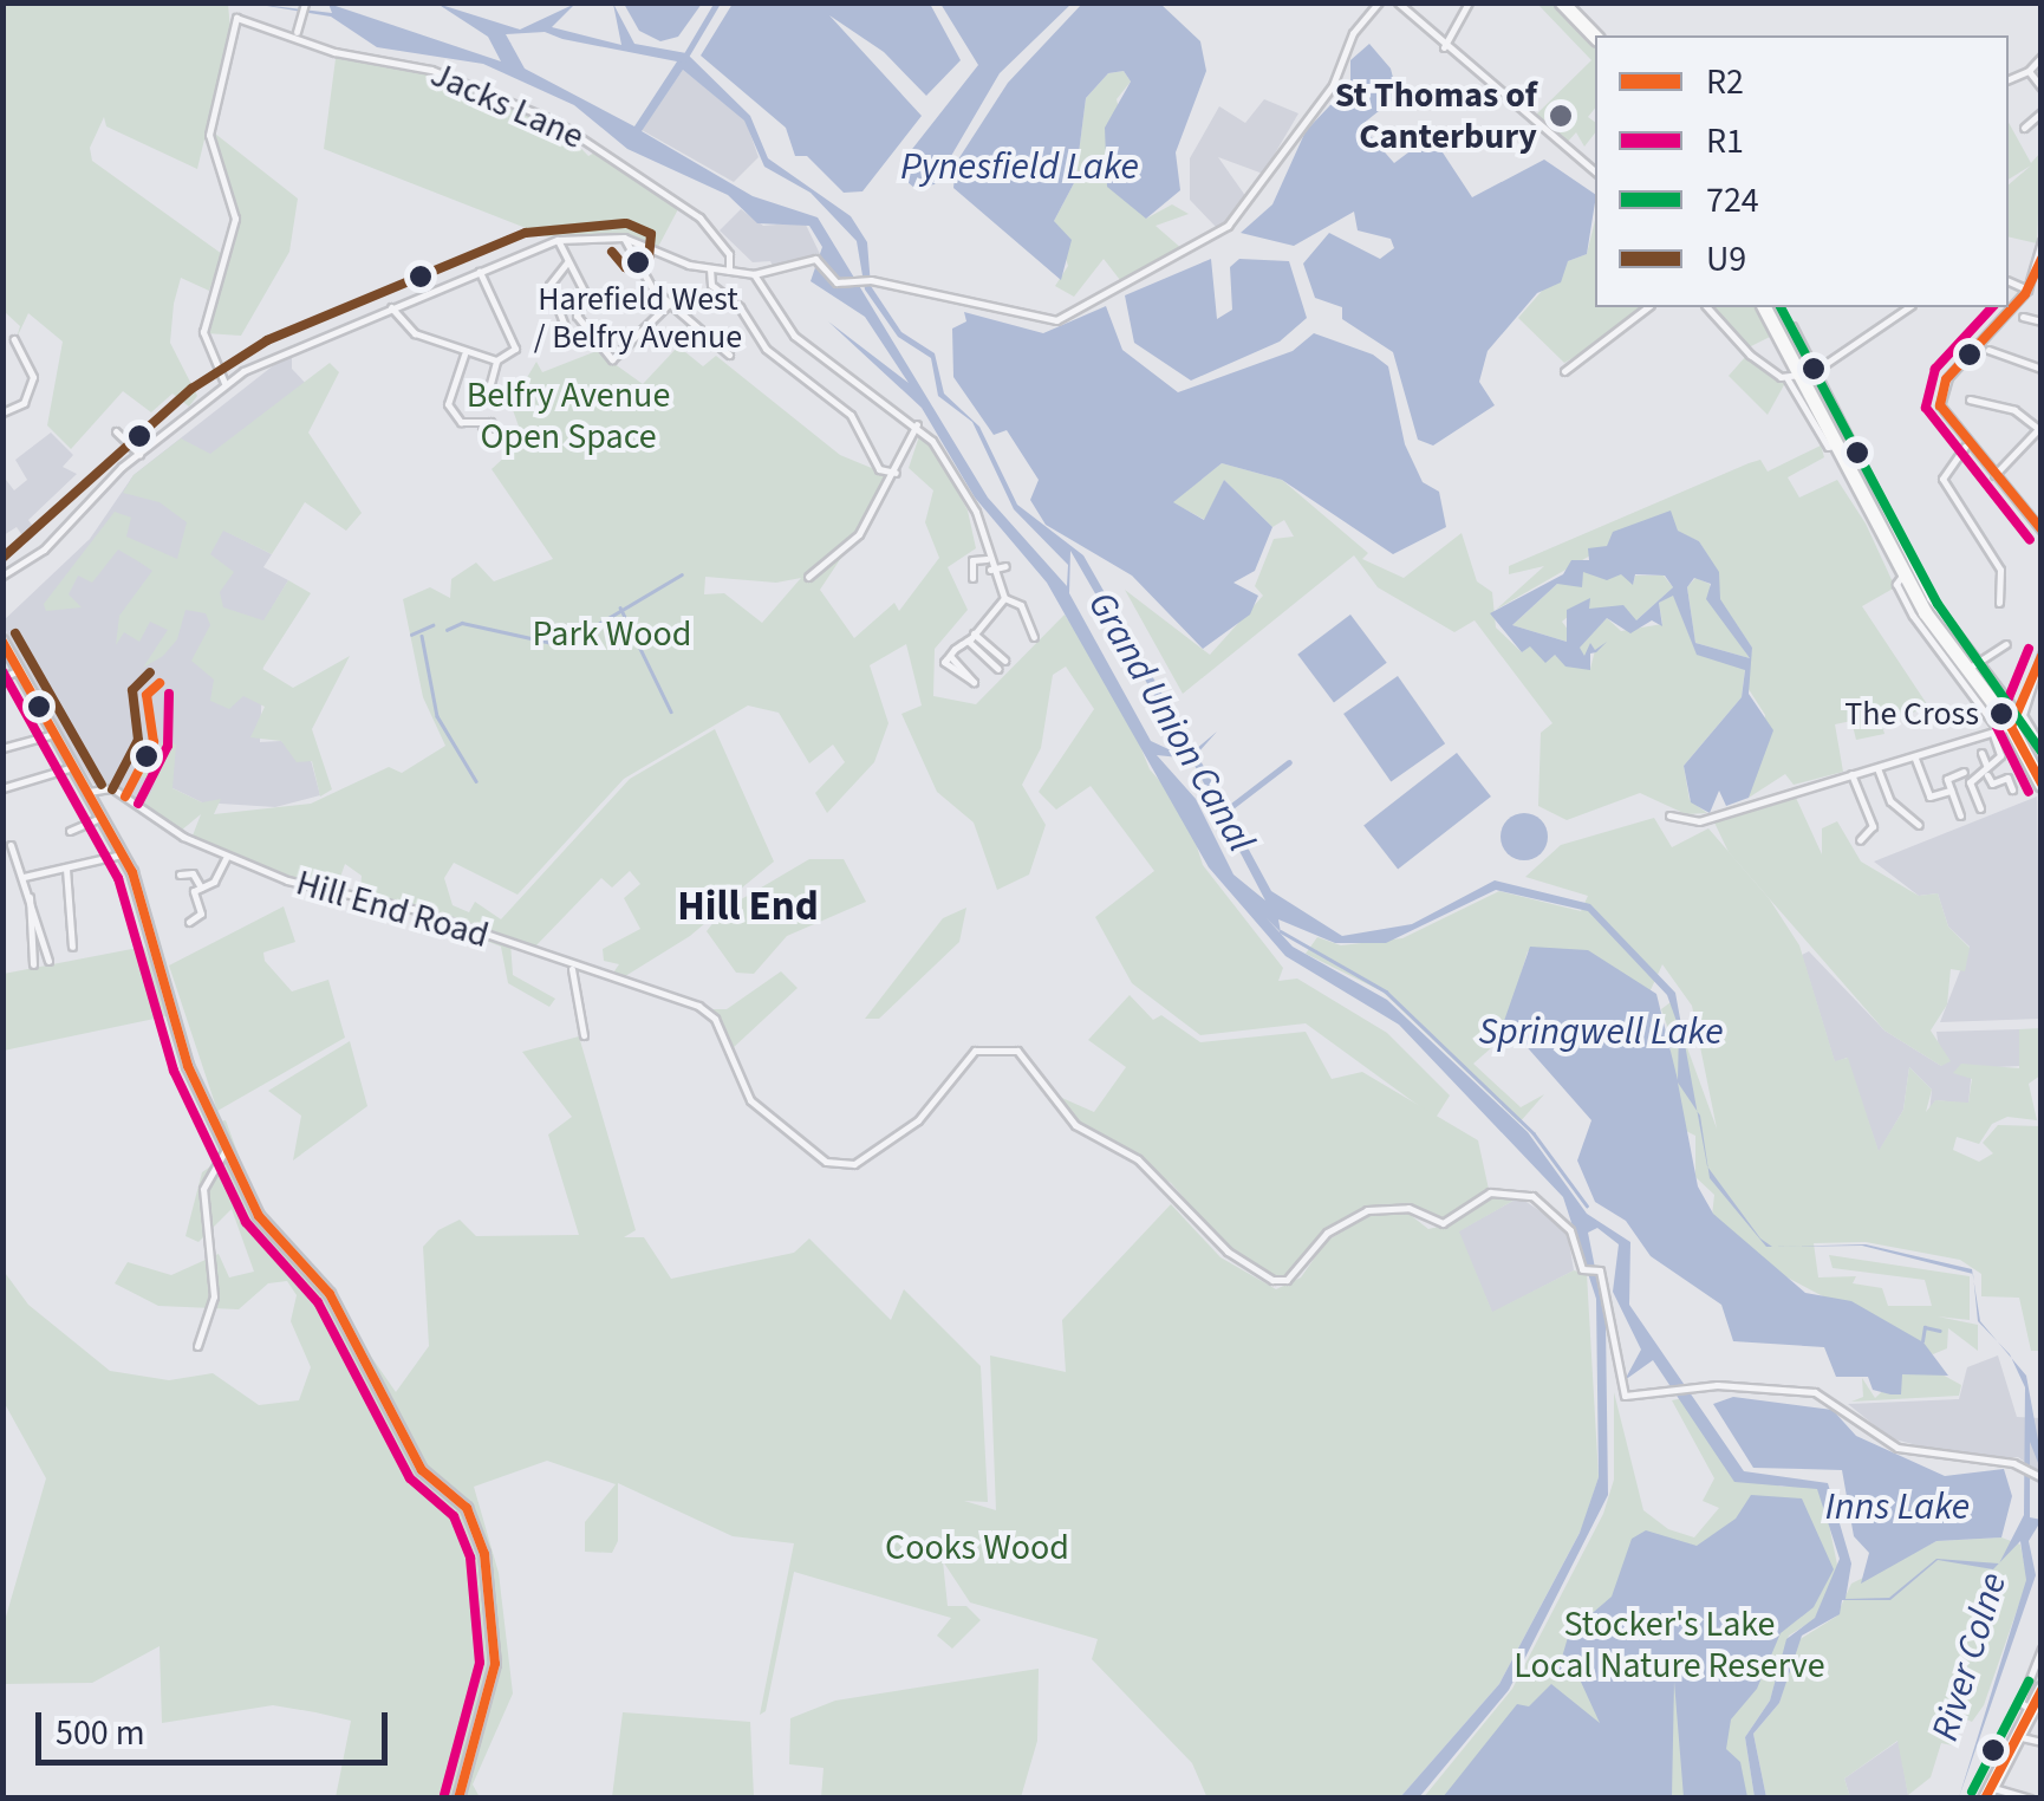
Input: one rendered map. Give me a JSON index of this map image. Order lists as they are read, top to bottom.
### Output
{
  "streets": {
    "street": ["Jacks Lane", "Hill End Road"]
  },
  "districts": ["Hill End"],
  "water": [
    "Pynesfield Lake",
    "Grand Union Canal",
    "Springwell Lake",
    "Inns Lake",
    "River Colne"
  ],
  "parks": [
    "Belfry Avenue Open Space",
    "Park Wood",
    "Cooks Wood",
    "Stocker's Lake Local Nature Reserve"
  ],
  "places": ["St Thomas of Canterbury", "Harefield West / Belfry Avenue", "The Cross"],
  "lines": [
    "transit line U9",
    "transit line R2",
    "transit line R1",
    "transit line 724"
  ],
  "legend": [
    "R2",
    "R1",
    "724",
    "U9"
  ],
  "scale_bar": "500 m"
}
